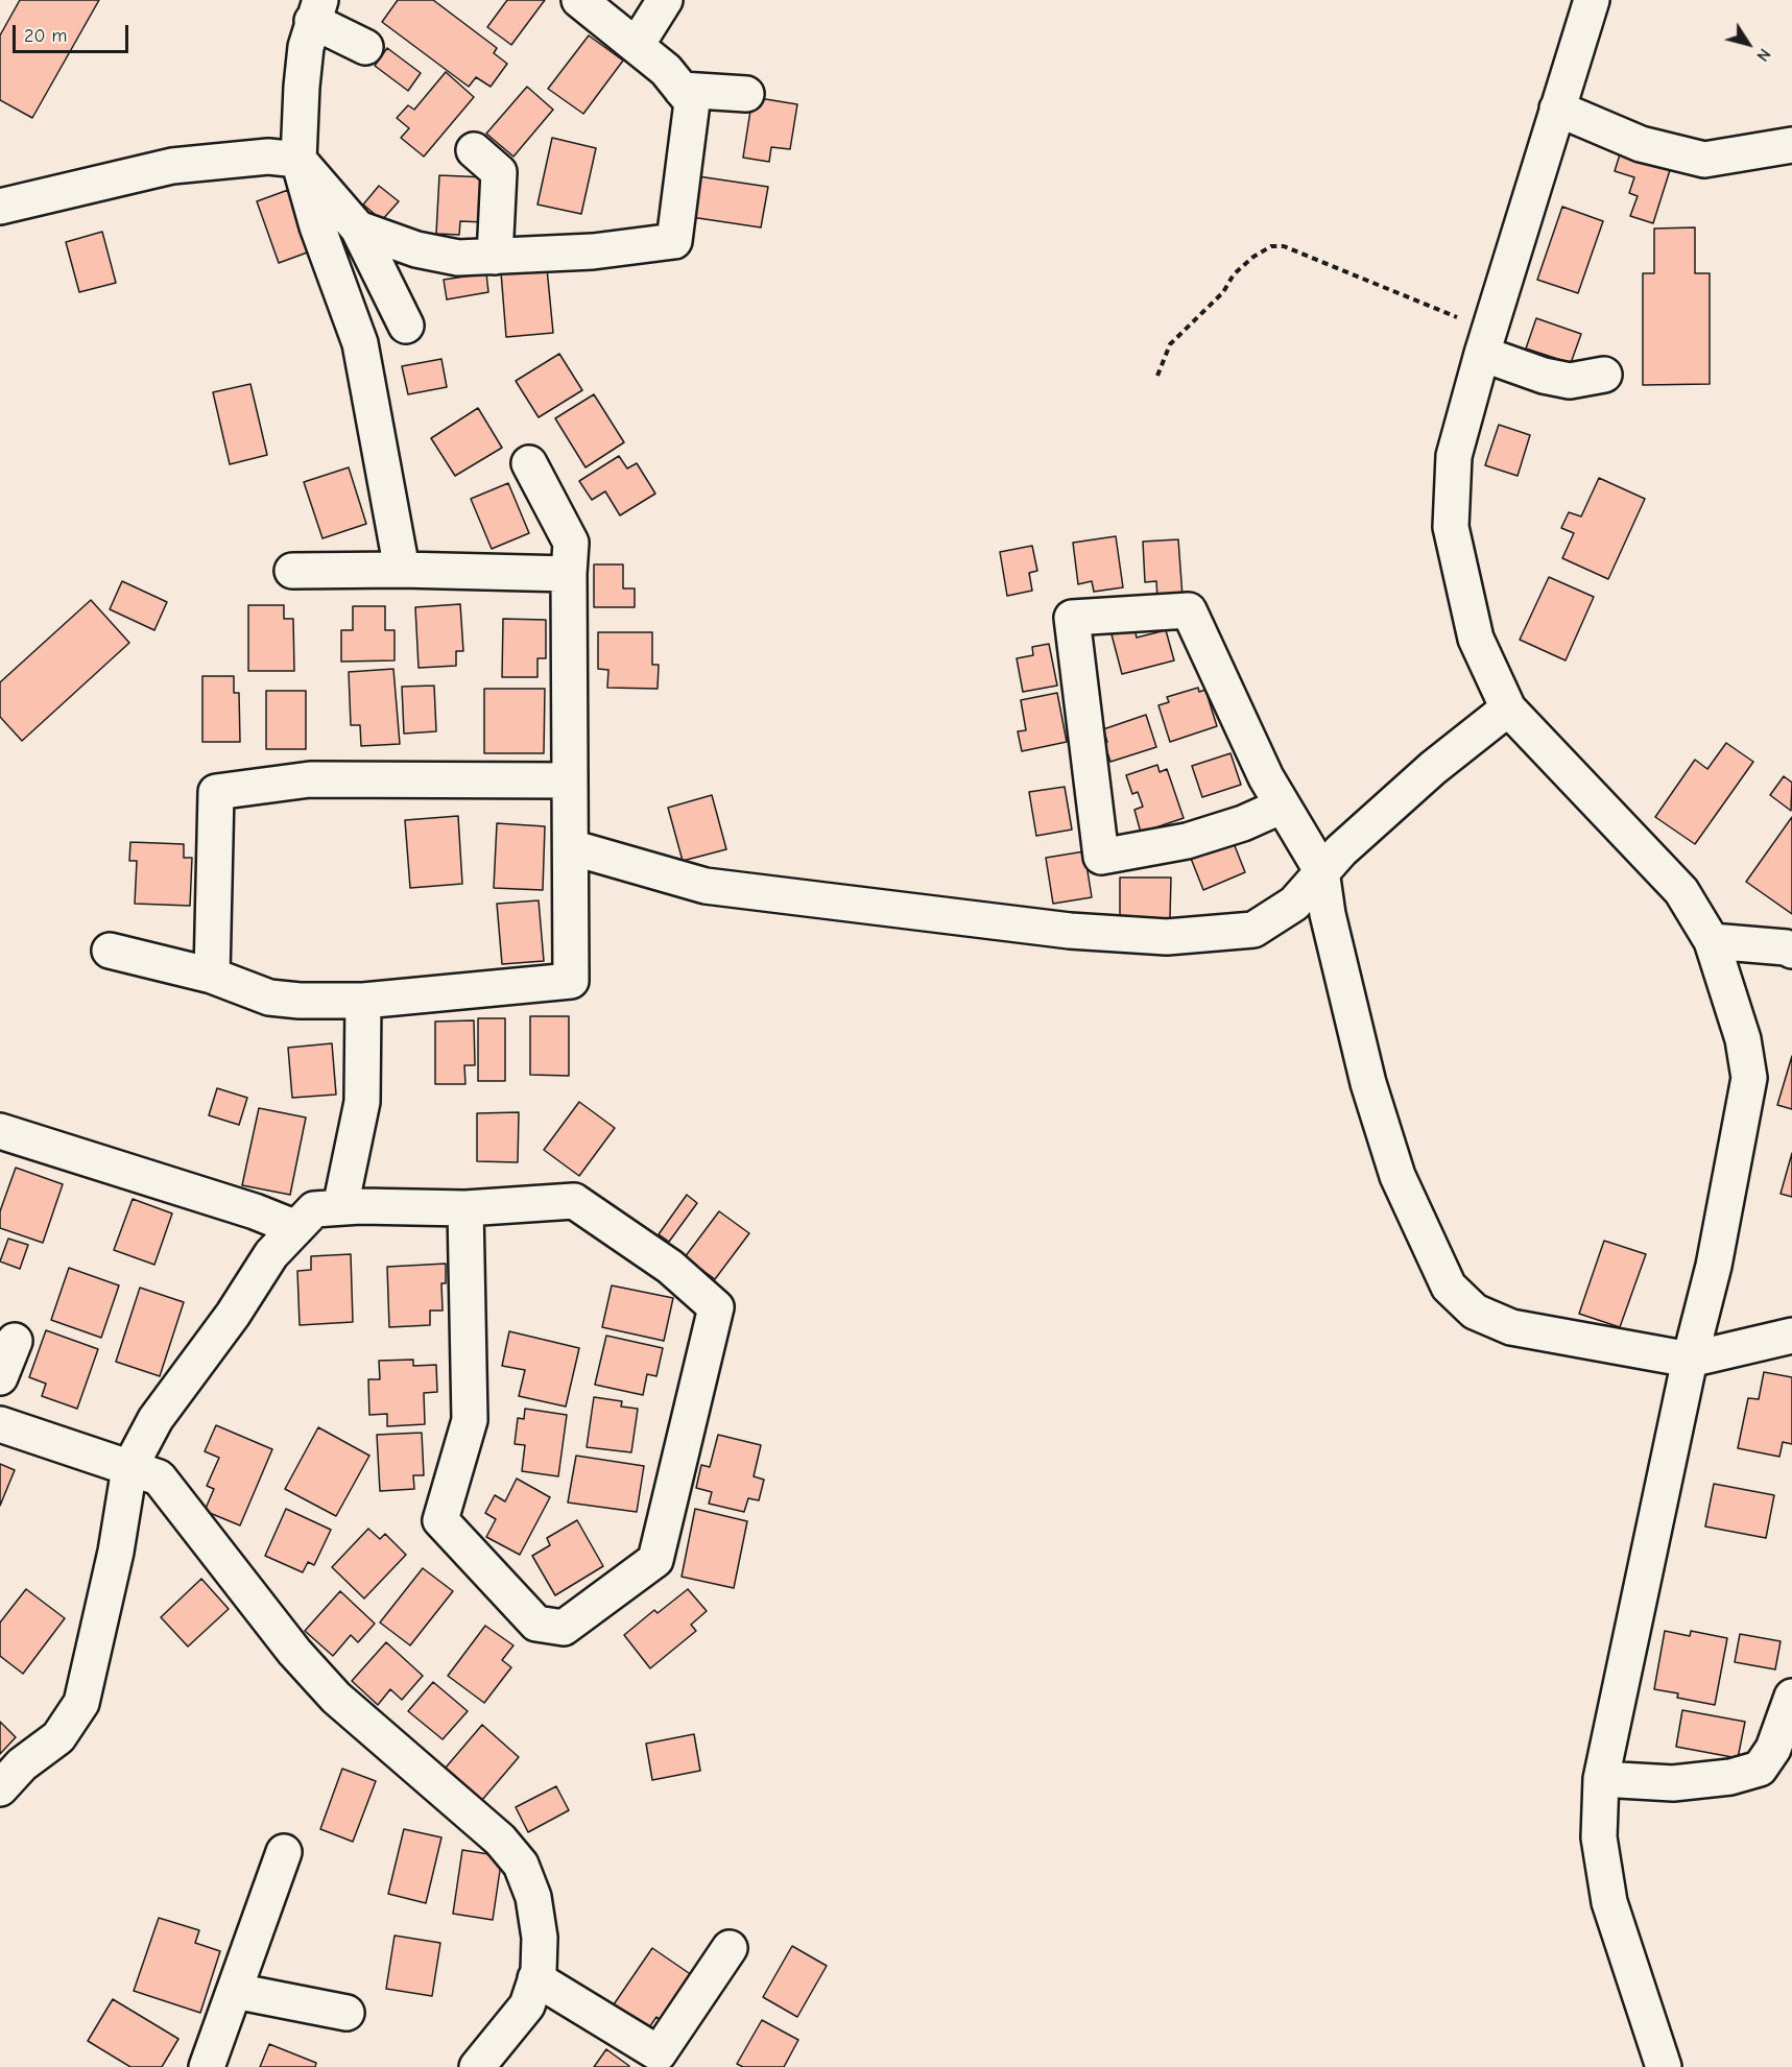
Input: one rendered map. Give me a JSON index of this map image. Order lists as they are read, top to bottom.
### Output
{
  "scale_bar": "20 m",
  "north": "bottom right"
}
